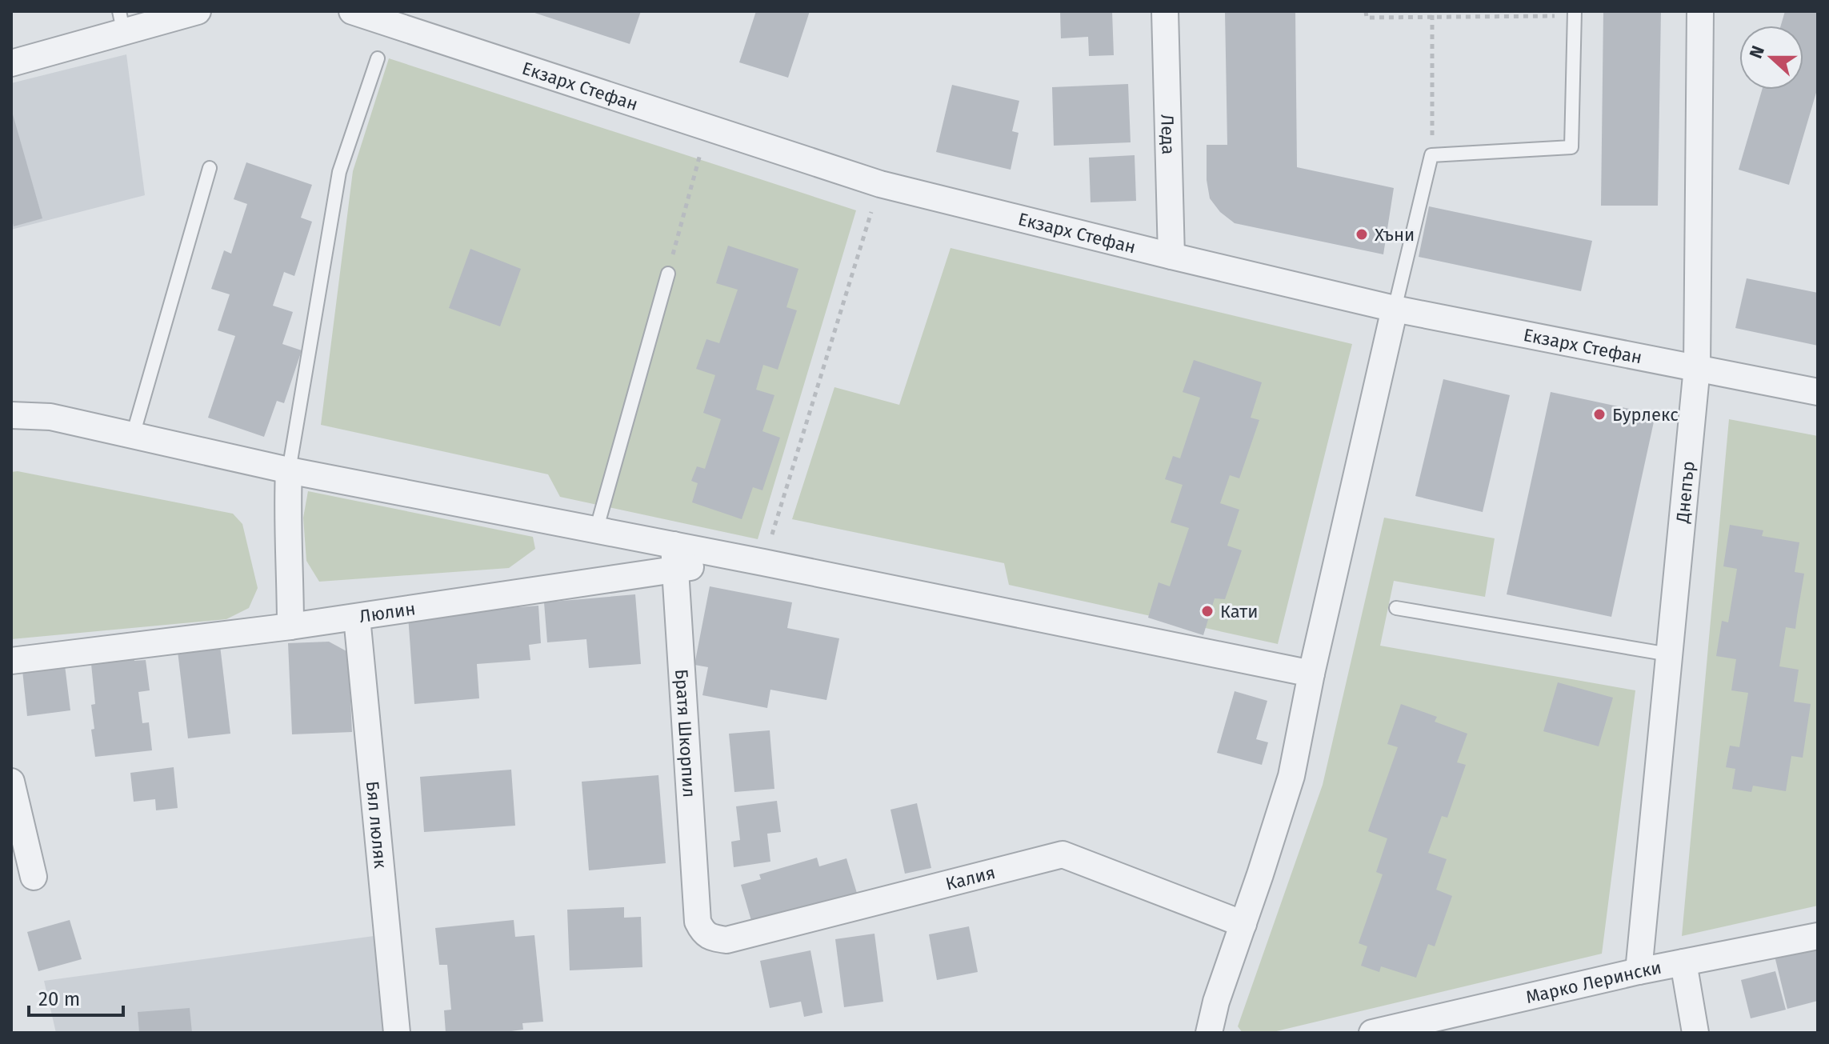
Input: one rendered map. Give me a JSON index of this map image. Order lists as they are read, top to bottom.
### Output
{
  "streets": {
    "street": [
      "Екзарх Стефан",
      "Леда",
      "Днепър",
      "Люлин",
      "Братя Шкорпил",
      "Бял люляк",
      "Калия",
      "Марко Лерински"
    ]
  },
  "crossings": [
    ["Екзарх Стефан", "Леда"],
    ["Екзарх Стефан", "Днепър"],
    ["Днепър", "Марко Лерински"],
    ["Люлин", "Братя Шкорпил"],
    ["Люлин", "Бял люляк"],
    ["Братя Шкорпил", "Калия"]
  ],
  "places": ["Хъни", "Бурлекс", "Кати"],
  "scale_bar": "20 m",
  "north": "left"
}
